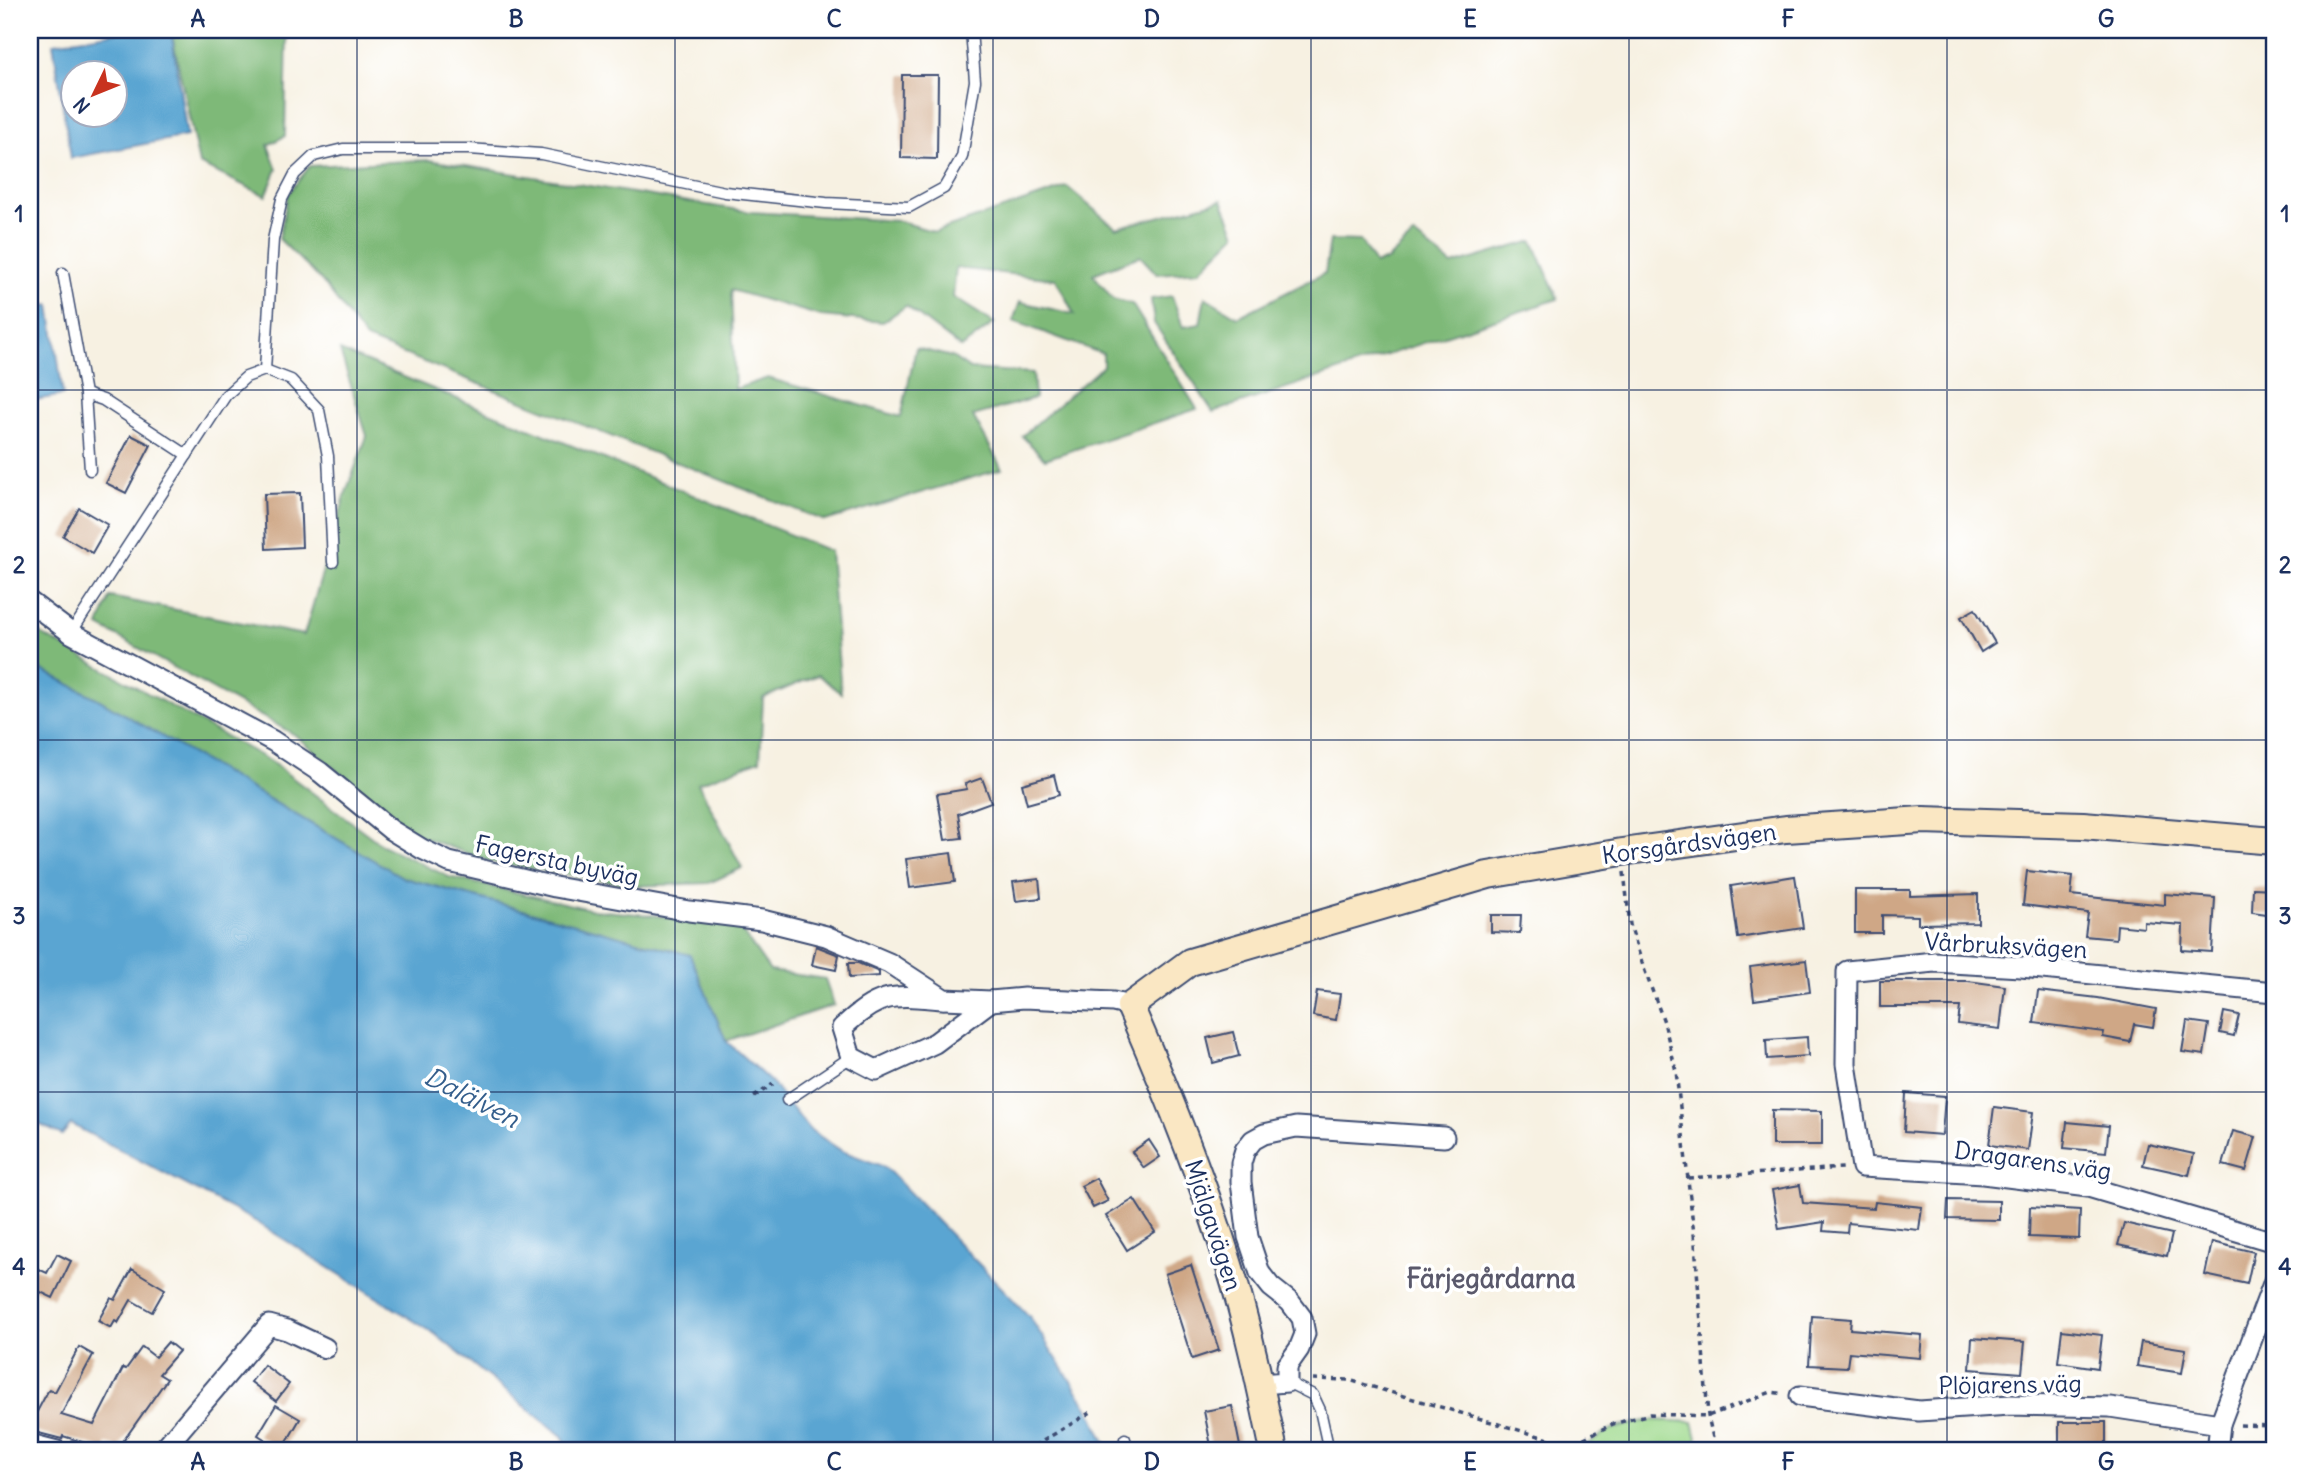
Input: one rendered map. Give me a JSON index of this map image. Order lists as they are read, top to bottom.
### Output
{
  "streets": {
    "street": [
      "Korsgårdsvägen",
      "Fagersta byväg",
      "Vårbruksvägen",
      "Dragarens väg",
      "Mjälgavägen",
      "Plöjarens väg"
    ]
  },
  "crossings": [
    ["Korsgårdsvägen", "Mjälgavägen"],
    ["Vårbruksvägen", "Dragarens väg"]
  ],
  "districts": ["Färjegårdarna"],
  "water": ["Dalälven"],
  "north": "bottom left",
  "grid": {
    "columns": [
      "A",
      "B",
      "C",
      "D",
      "E",
      "F",
      "G"
    ],
    "rows": [
      "1",
      "2",
      "3",
      "4"
    ]
  }
}
